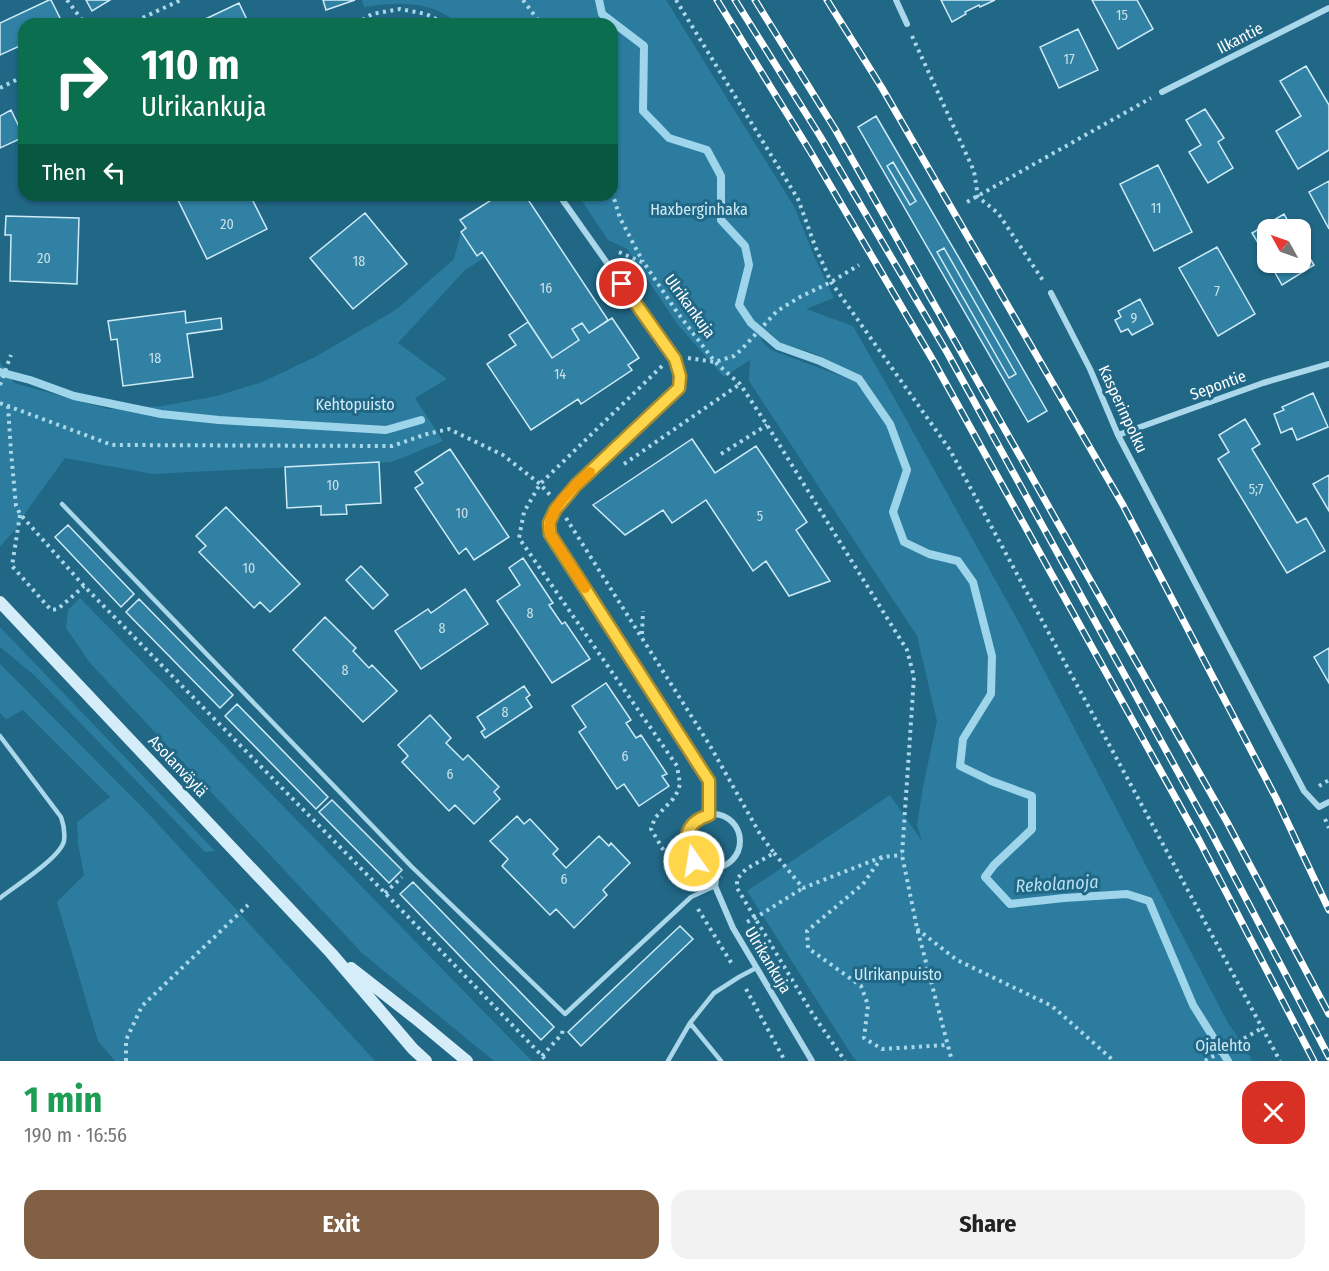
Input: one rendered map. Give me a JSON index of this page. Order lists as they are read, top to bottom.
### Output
{
  "streets": {
    "main road": ["Asolanväylä"],
    "street": [
      "Ilkantie",
      "Ulrikankuja",
      "Sepontie",
      "Kasperinpolku"
    ]
  },
  "crossings": [
    ["Sepontie", "Kasperinpolku"]
  ],
  "water": ["Rekolanoja"],
  "parks": [
    "Haxberginhaka",
    "Kehtopuisto",
    "Ulrikanpuisto",
    "Ojalehto"
  ],
  "house_numbers": [
    "15",
    "17",
    "11",
    "20",
    "20",
    "18",
    "16",
    "7",
    "9",
    "18",
    "14",
    "10",
    "5;7",
    "10",
    "5",
    "10",
    "8",
    "8",
    "8",
    "8",
    "6",
    "6",
    "6"
  ],
  "north": "top left",
  "page": {
    "turn": ["110 m", "Ulrikankuja"],
    "then": "Then",
    "heading": ["1 min", "190 m · 16:56"],
    "buttons": ["Exit", "Share"]
  }
}
